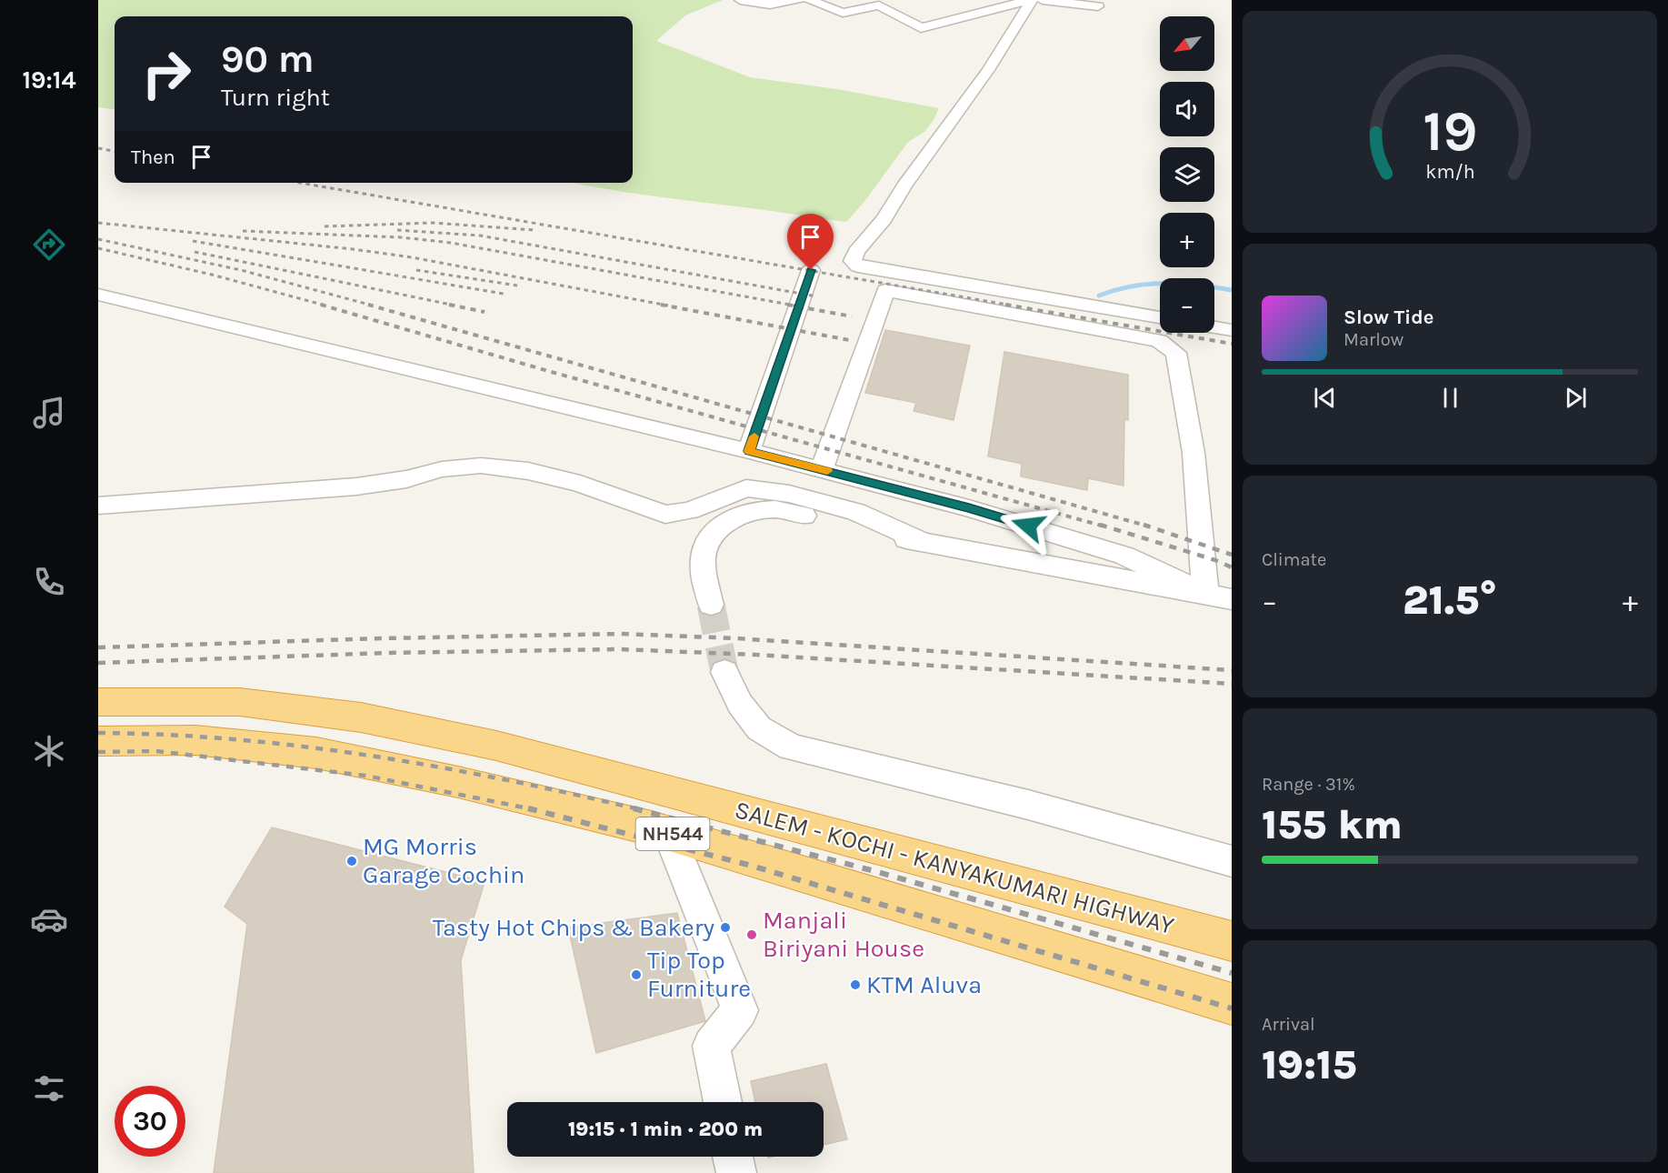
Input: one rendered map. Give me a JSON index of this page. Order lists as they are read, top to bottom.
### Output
{
  "streets": {
    "highway": ["NH544", "SALEM - KOCHI - KANYAKUMARI HIGHWAY"]
  },
  "places": [
    "MG Morris Garage Cochin",
    "Tasty Hot Chips & Bakery",
    "Manjali Biriyani House",
    "Tip Top Furniture",
    "KTM Aluva"
  ],
  "north": "bottom left",
  "page": {
    "tabs": "19:14",
    "map_buttons": ["+", "−"],
    "turn": ["90 m", "Turn right"],
    "then": "Then",
    "song": ["Slow Tide", "Marlow"],
    "tile": [
      "Climate",
      ["Range · 31%", "155 km"],
      ["Arrival", "19:15"]
    ],
    "heat": ["−", "21.5°", "+"],
    "limit": "30",
    "trip": "19:15 · 1 min · 200 m",
    "gauge": ["19", "km/h"]
  }
}
